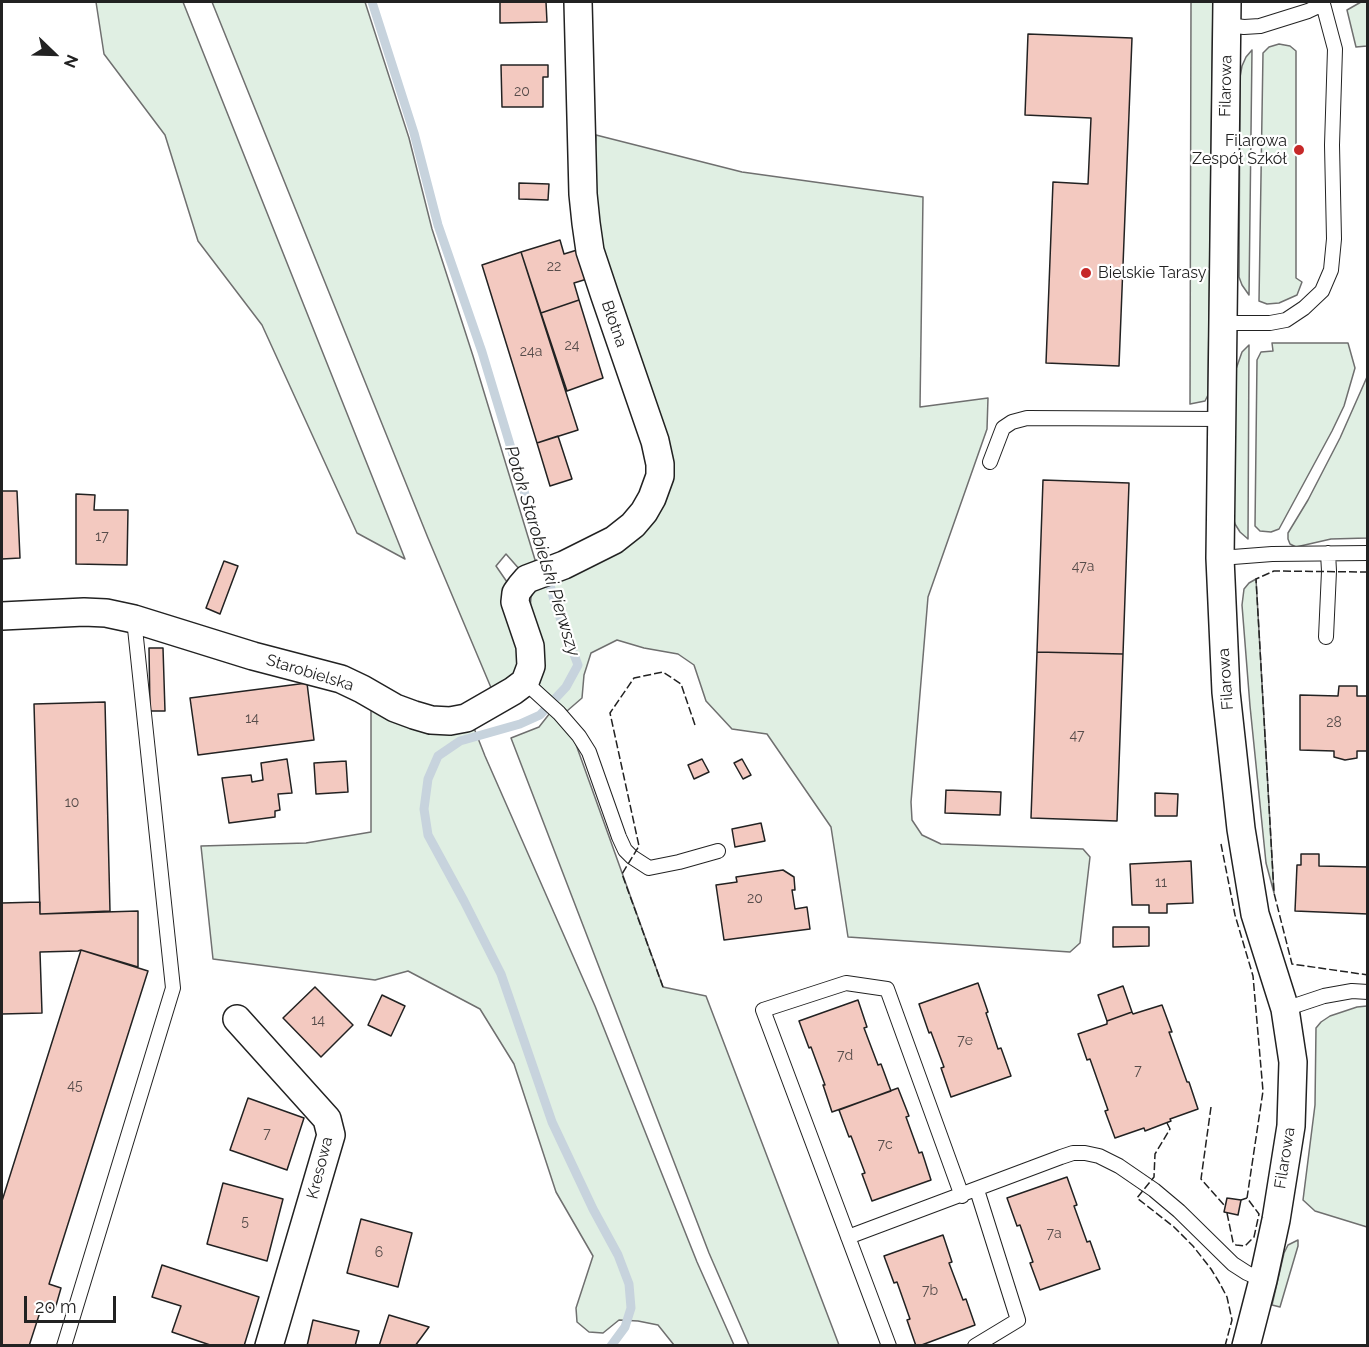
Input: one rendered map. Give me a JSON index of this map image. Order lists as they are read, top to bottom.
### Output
{
  "streets": {
    "street": [
      "Filarowa",
      "Błotna",
      "Starobielska",
      "Kresowa"
    ]
  },
  "crossings": [
    ["Błotna", "Starobielska"]
  ],
  "water": ["Potok Starobielski Pierwszy"],
  "places": ["Filarowa Zespół Szkół", "Bielskie Tarasy"],
  "house_numbers": [
    "20",
    "22",
    "24",
    "24a",
    "17",
    "47a",
    "14",
    "28",
    "47",
    "10",
    "11",
    "20",
    "14",
    "7e",
    "7d",
    "7",
    "45",
    "7",
    "7c",
    "5",
    "7a",
    "6",
    "7b"
  ],
  "scale_bar": "20 m",
  "north": "bottom right"
}
